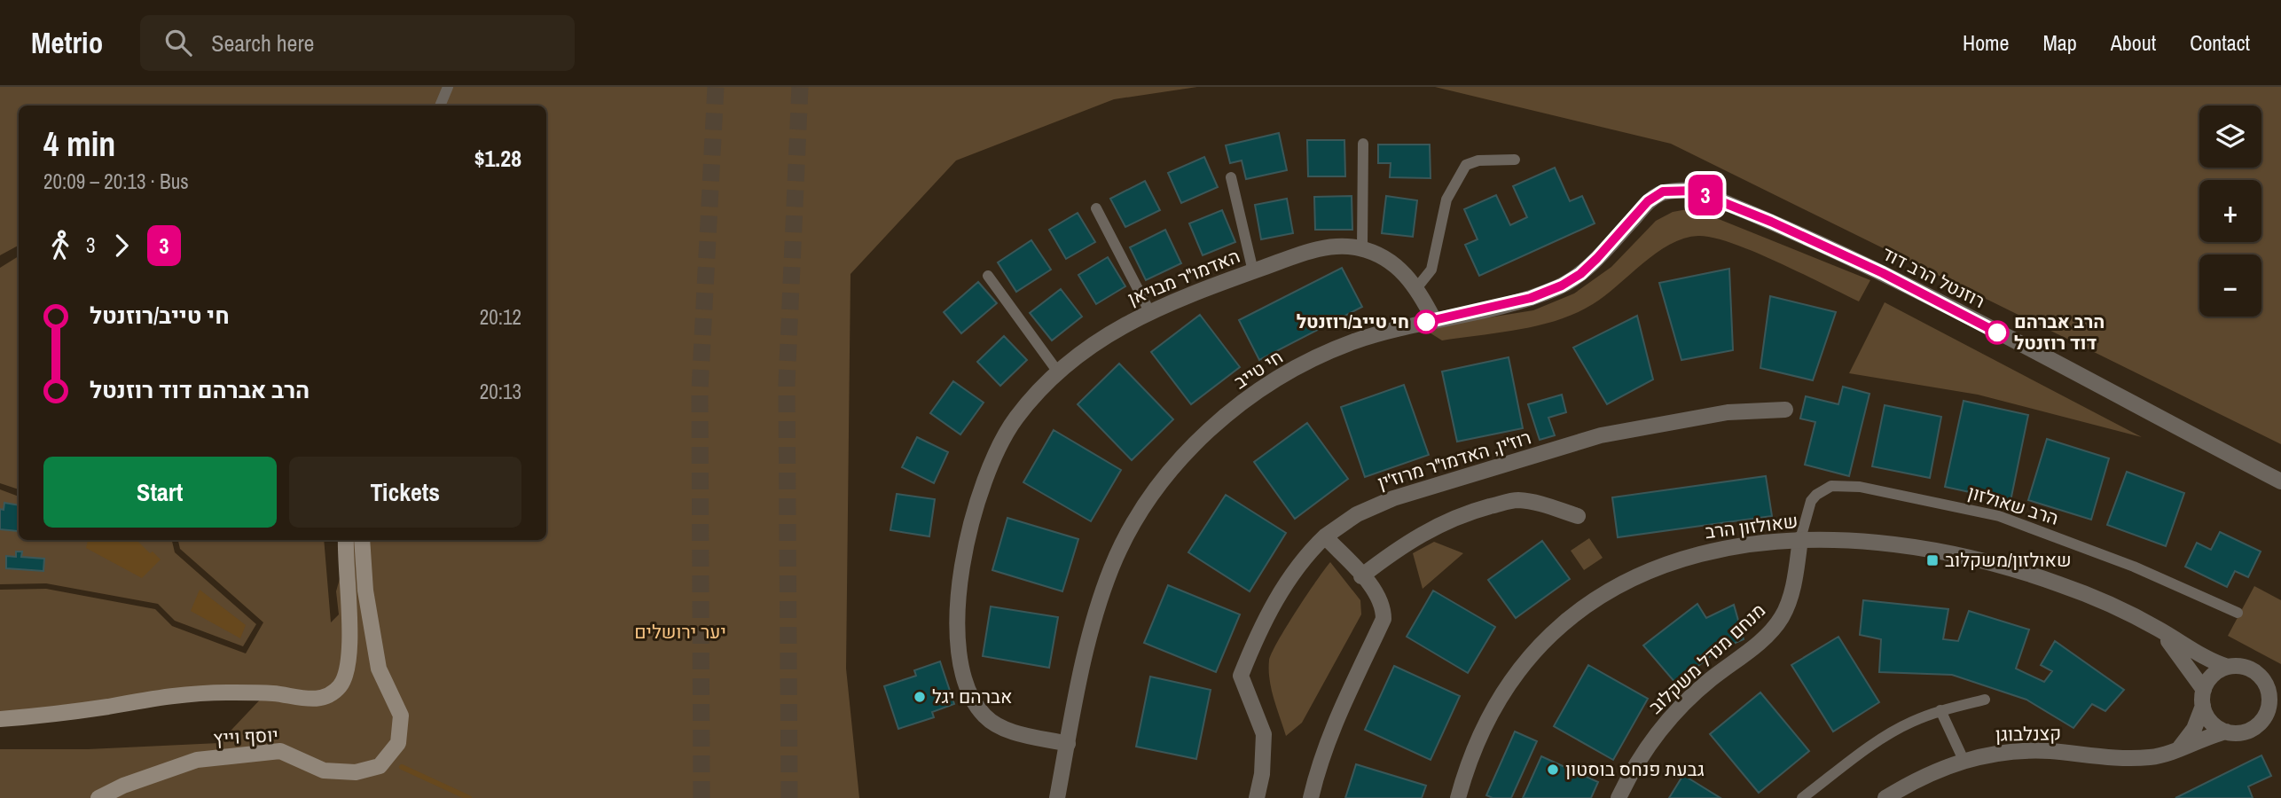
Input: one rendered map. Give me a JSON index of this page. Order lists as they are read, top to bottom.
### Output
{
  "streets": {
    "main road": ["יוסף וייץ"],
    "street": [
      "האדמו\"ר מבויאן",
      "רוזנטל הרב דוד",
      "חי טייב",
      "רוז'ין, האדמו\"ר מרוז'ין",
      "שאולזון הרב",
      "מנחם מנדל משקלוב",
      "קצנלבוגן"
    ],
    "lane": ["הרב שאולזון"]
  },
  "crossings": [
    ["האדמו\"ר מבויאן", "חי טייב"],
    ["רוזנטל הרב דוד", "חי טייב"],
    ["הרב שאולזון", "שאולזון הרב"],
    ["הרב שאולזון", "מנחם מנדל משקלוב"],
    ["שאולזון הרב", "מנחם מנדל משקלוב"],
    ["שאולזון הרב", "קצנלבוגן"]
  ],
  "parks": ["יער ירושלים"],
  "places": {
    "other": [
      "חי טייב/רוזנטל",
      "הרב אברהם דוד רוזנטל",
      "אברהם יגל",
      "גבעת פנחס בוסטון"
    ],
    "transit": ["שאולזון/משקלוב"]
  },
  "lines": ["bus line 3"],
  "page": {
    "header": "Metrio",
    "search": "Search here",
    "nav": [
      "Home",
      "Map",
      "About",
      "Contact"
    ],
    "on_map": "3",
    "map_buttons": ["+", "−"],
    "heading": ["4 min", "20:09 – 20:13 · Bus", "$1.28"],
    "legs": ["3", "3"],
    "list": [
      {
        "name": "חי טייב/רוזנטל",
        "value": "20:12"
      },
      {
        "name": "הרב אברהם דוד רוזנטל",
        "value": "20:13"
      }
    ],
    "buttons": ["Start", "Tickets"]
  }
}
